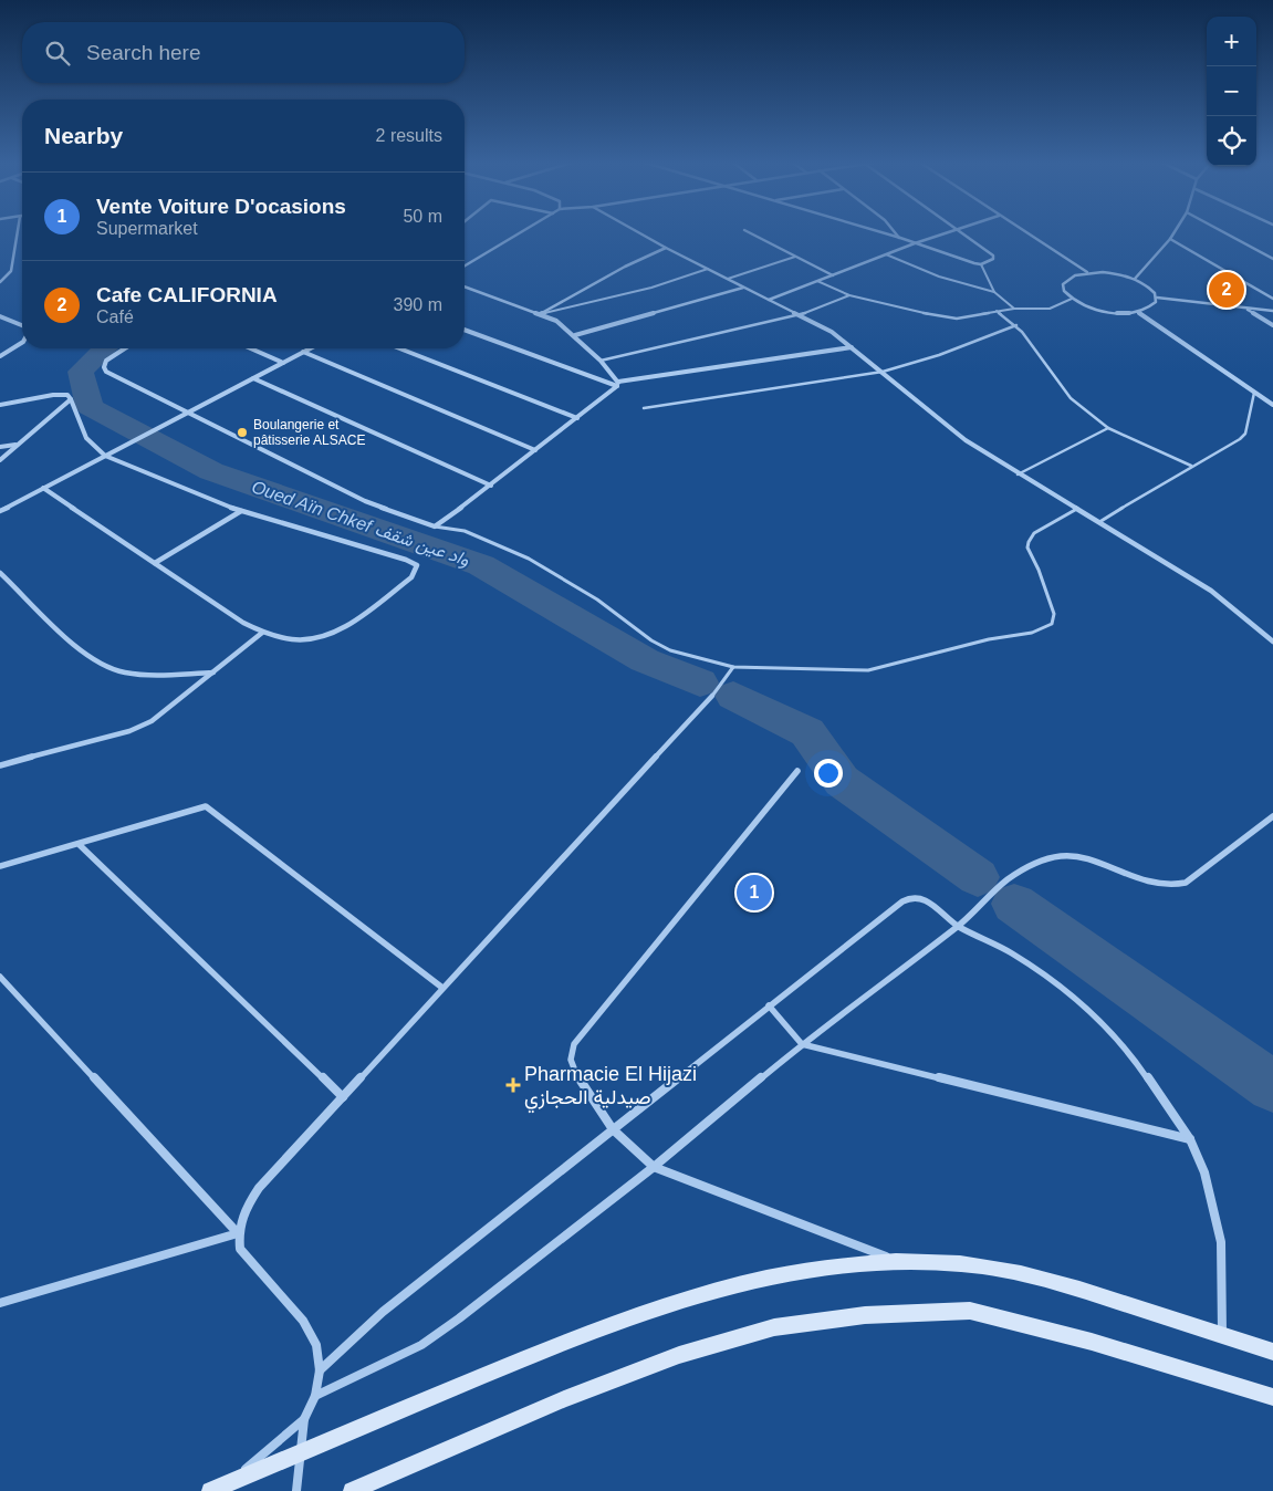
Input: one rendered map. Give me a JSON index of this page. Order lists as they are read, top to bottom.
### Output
{
  "water": ["Oued Aïn Chkef واد عين شقف"],
  "places": {
    "other": ["Boulangerie et pâtisserie ALSACE"],
    "health": ["Pharmacie El Hijazi صيدلية الحجازي"]
  },
  "page": {
    "map_buttons": ["+", "−"],
    "search": "Search here",
    "heading": ["Nearby", "2 results"],
    "list": [
      {
        "mark": "1",
        "name": "Vente Voiture D'ocasions",
        "note": "Supermarket",
        "value": "50 m"
      },
      {
        "mark": "2",
        "name": "Cafe CALIFORNIA",
        "note": "Café",
        "value": "390 m"
      }
    ],
    "pins": ["2", "1"]
  }
}
